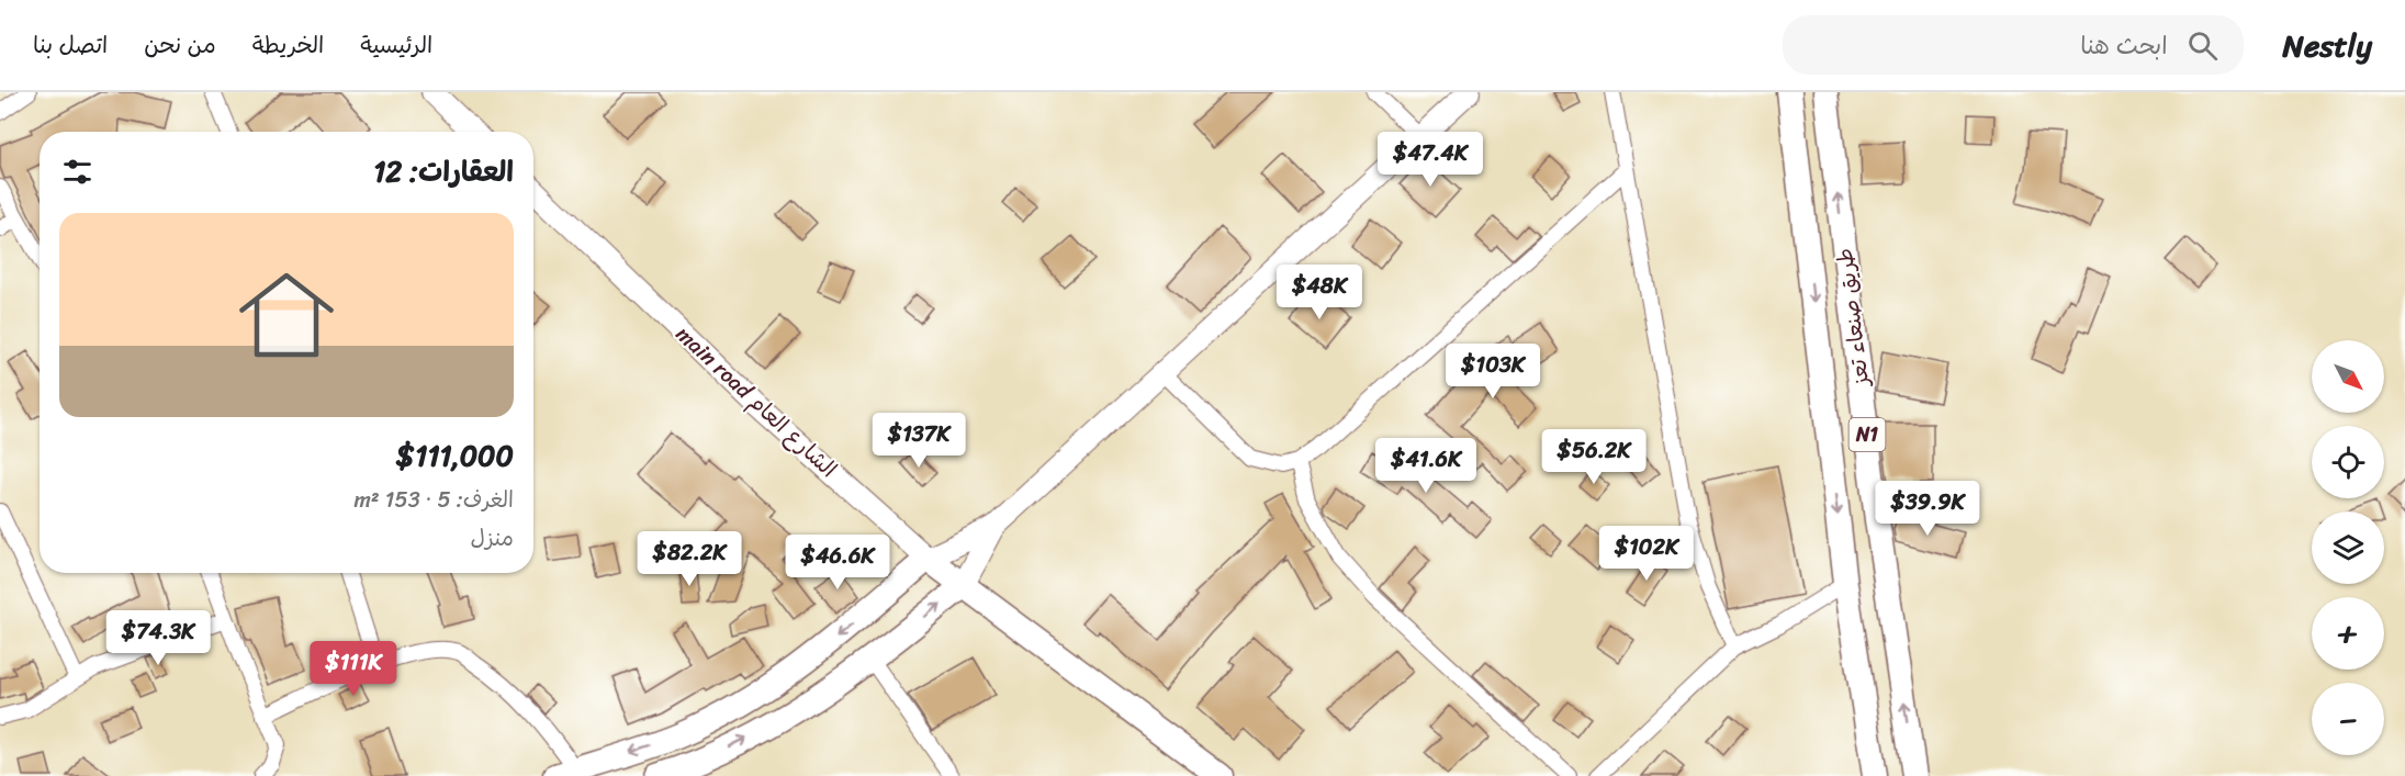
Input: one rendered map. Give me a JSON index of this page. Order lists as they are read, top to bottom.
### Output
{
  "streets": {
    "highway": ["طريق صنعاء تعز", "main road الشارع العام", "N1"]
  },
  "north": "bottom right",
  "page": {
    "header": "Nestly",
    "search": "ابحث هنا",
    "nav": [
      "الرئيسية",
      "الخريطة",
      "من نحن",
      "اتصل بنا"
    ],
    "price": [
      "$47.4K",
      "$48K",
      "$103K",
      "$137K",
      "$56.2K",
      "$41.6K",
      "$39.9K",
      "$102K",
      "$82.2K",
      "$46.6K",
      "$74.3K",
      "$111K"
    ],
    "heading": "العقارات: 12",
    "list": [
      {
        "name": "$111,000",
        "note": "الغرف: 5 · 153 m² · منزل"
      }
    ],
    "map_buttons": ["+", "−"]
  }
}
